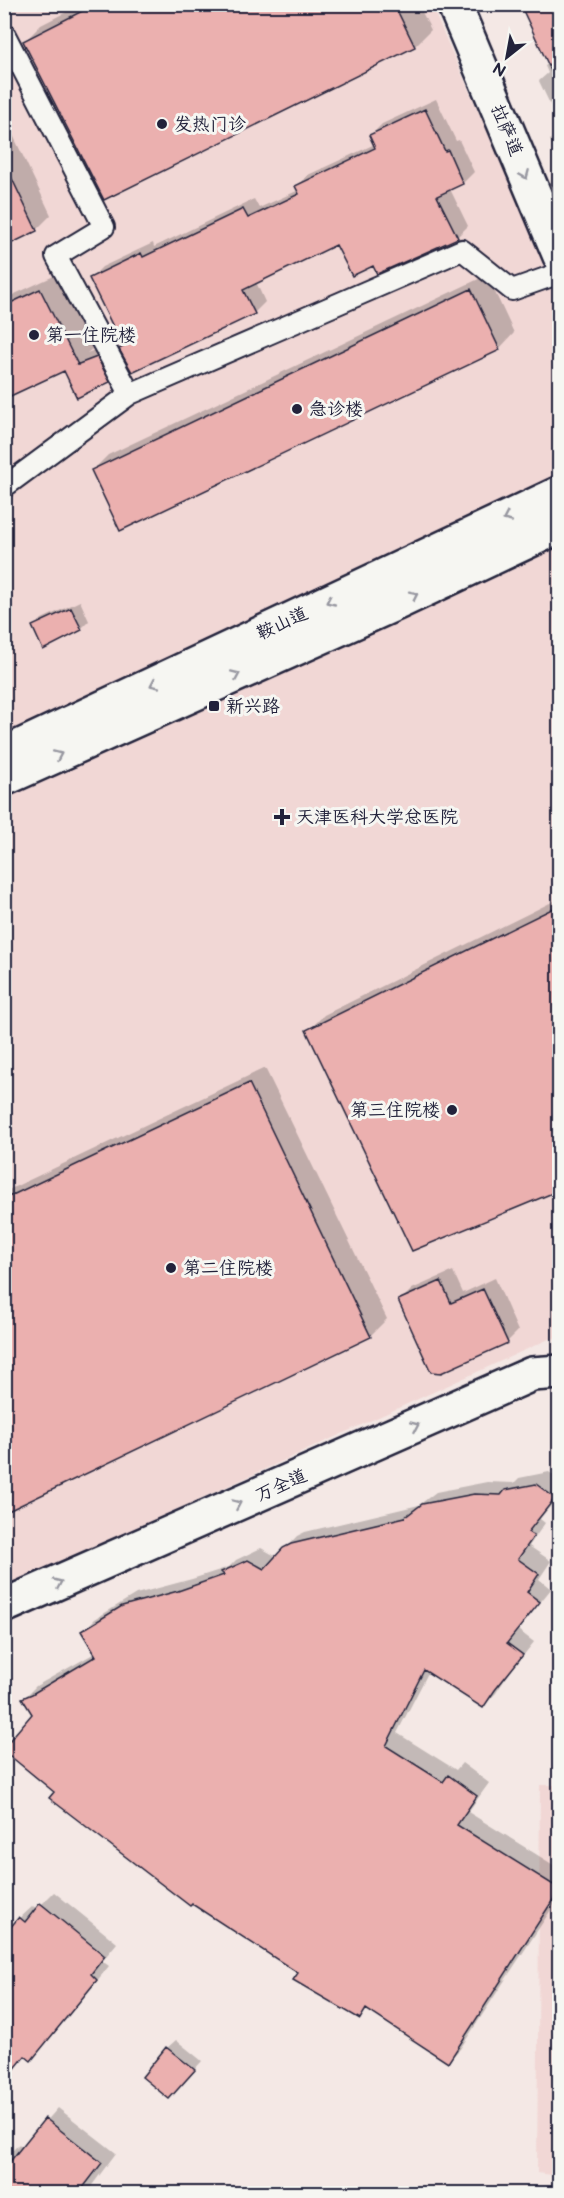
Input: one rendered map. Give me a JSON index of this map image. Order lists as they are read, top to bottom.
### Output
{
  "streets": {
    "main road": ["拉萨道", "鞍山道", "万全道"]
  },
  "one_way": ["拉萨道", "万全道"],
  "places": {
    "other": [
      "发热门诊",
      "第一住院楼",
      "急诊楼",
      "第三住院楼",
      "第二住院楼"
    ],
    "transit": ["新兴路"],
    "health": ["天津医科大学总医院"]
  },
  "north": "bottom left"
}
